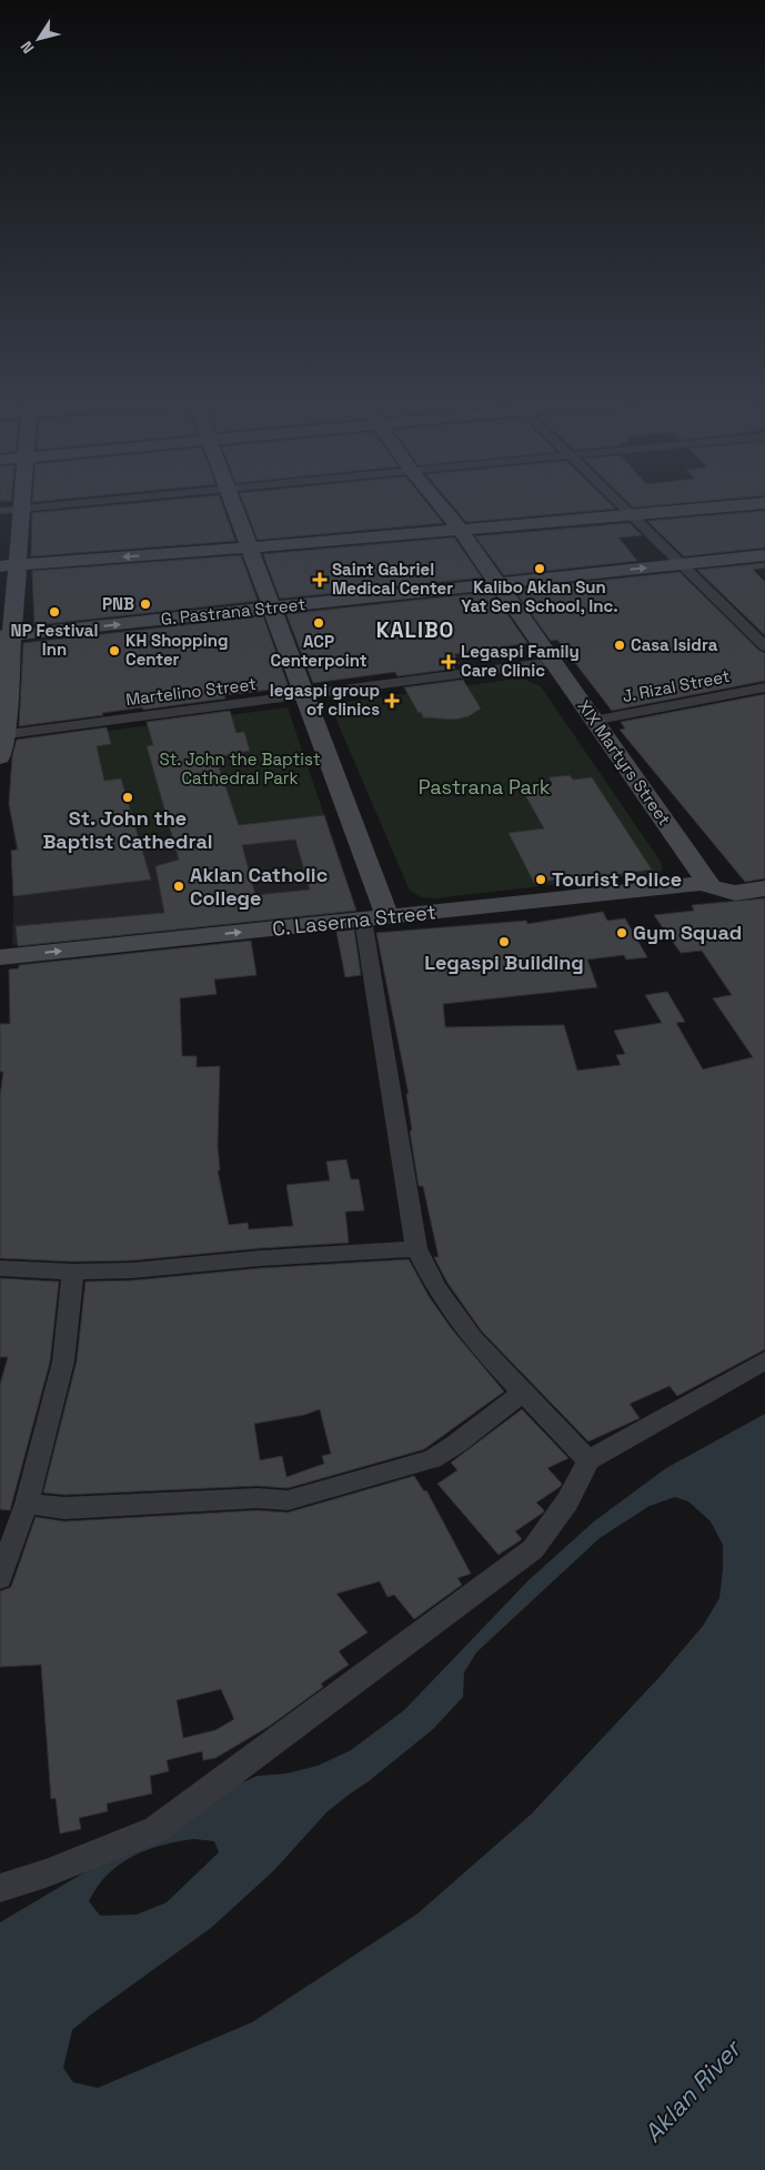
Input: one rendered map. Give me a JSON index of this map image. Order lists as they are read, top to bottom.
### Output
{
  "streets": {
    "street": [
      "G. Pastrana Street",
      "J. Rizal Street",
      "Martelino Street",
      "XIX Martyrs Street",
      "C. Laserna Street"
    ]
  },
  "crossings": [
    ["G. Pastrana Street", "XIX Martyrs Street"],
    ["J. Rizal Street", "XIX Martyrs Street"],
    ["Martelino Street", "XIX Martyrs Street"],
    ["XIX Martyrs Street", "C. Laserna Street"]
  ],
  "one_way": ["C. Laserna Street"],
  "districts": ["KALIBO"],
  "water": ["Aklan River"],
  "parks": ["St. John the Baptist Cathedral Park", "Pastrana Park"],
  "places": {
    "other": [
      "Kalibo Aklan Sun Yat Sen School, Inc.",
      "PNB",
      "NP Festival Inn",
      "ACP Centerpoint",
      "Casa Isidra",
      "KH Shopping Center",
      "St. John the Baptist Cathedral",
      "Tourist Police",
      "Aklan Catholic College",
      "Gym Squad",
      "Legaspi Building"
    ],
    "health": ["Saint Gabriel Medical Center", "Legaspi Family Care Clinic", "legaspi group of clinics"]
  },
  "north": "bottom left"
}
